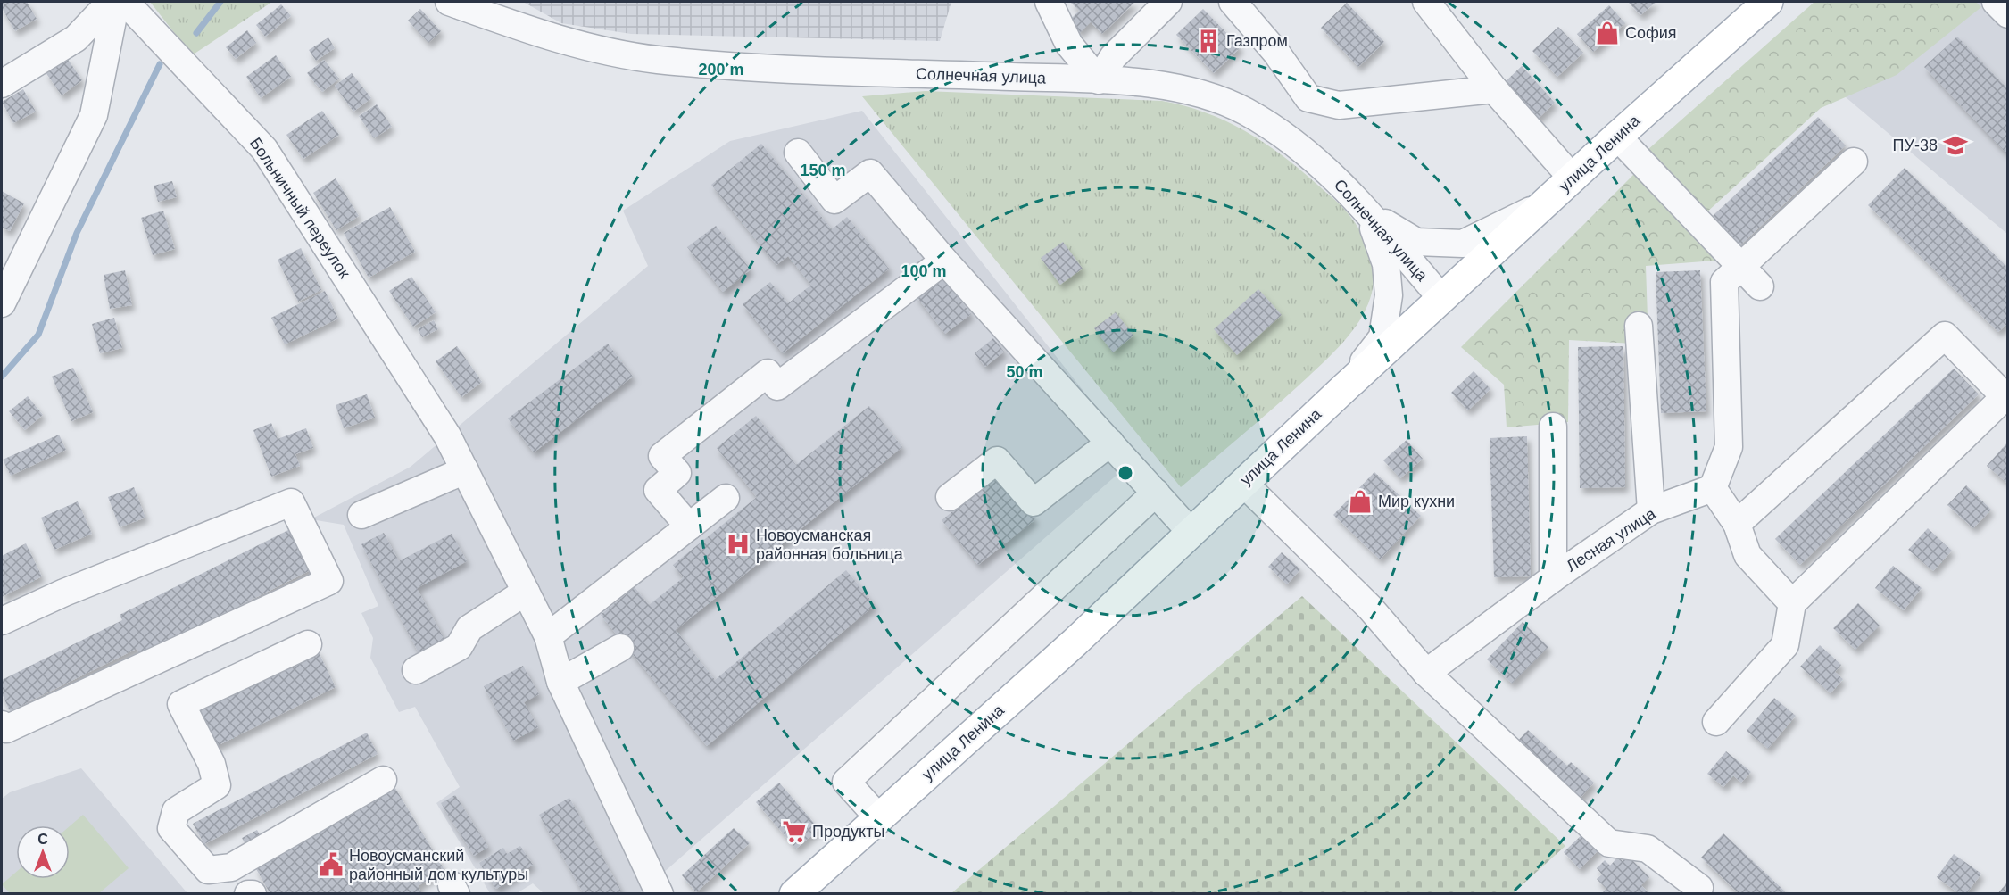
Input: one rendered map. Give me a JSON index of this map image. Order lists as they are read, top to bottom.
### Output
{
  "streets": {
    "main road": ["улица Ленина"],
    "street": ["Солнечная улица", "Больничный переулок", "Лесная улица"]
  },
  "crossings": [
    ["Солнечная улица", "улица Ленина"]
  ],
  "places": {
    "shop": ["София", "Мир кухни"],
    "building": ["Газпром"],
    "school or university": ["ПУ-38"],
    "hospital": ["Новоусманская районная больница"],
    "supermarket": ["Продукты"],
    "public building": ["Новоусманский районный дом культуры"]
  },
  "north": "top",
  "rings": [
    "200 m",
    "150 m",
    "100 m",
    "50 m"
  ]
}
